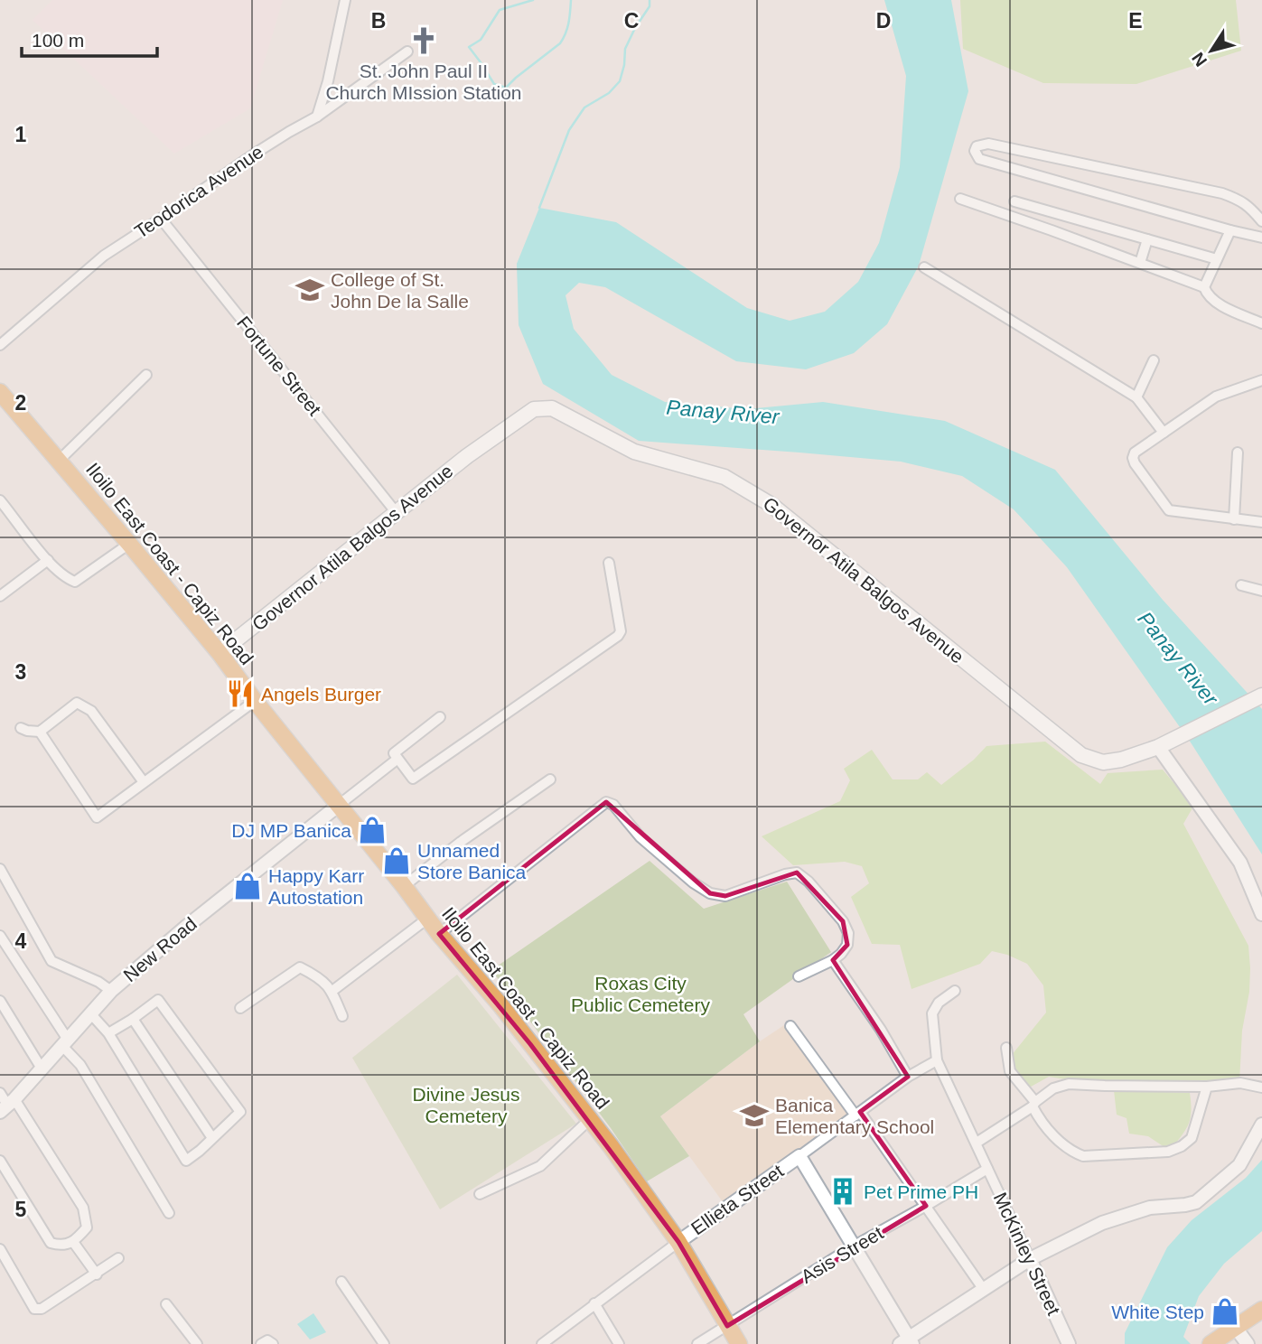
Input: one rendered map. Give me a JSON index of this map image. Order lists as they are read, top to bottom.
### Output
{
  "streets": {
    "main road": ["Governor Atila Balgos Avenue", "Iloilo East Coast - Capiz Road"],
    "street": [
      "Teodorica Avenue",
      "Fortune Street",
      "New Road",
      "Ellieta Street",
      "McKinley Street",
      "Asis Street"
    ]
  },
  "crossings": [
    ["Teodorica Avenue", "Fortune Street"],
    ["Fortune Street", "Governor Atila Balgos Avenue"],
    ["Governor Atila Balgos Avenue", "Iloilo East Coast - Capiz Road"],
    ["Iloilo East Coast - Capiz Road", "New Road"],
    ["Iloilo East Coast - Capiz Road", "Ellieta Street"],
    ["Iloilo East Coast - Capiz Road", "Asis Street"],
    ["Ellieta Street", "McKinley Street"],
    ["McKinley Street", "Asis Street"]
  ],
  "water": ["Panay River"],
  "parks": ["Roxas City Public Cemetery", "Divine Jesus Cemetery"],
  "places": {
    "church": ["St. John Paul II Church MIssion Station"],
    "school or university": ["College of St. John De la Salle", "Banica Elementary School"],
    "restaurant": ["Angels Burger"],
    "shop": [
      "DJ MP Banica",
      "Unnamed Store Banica",
      "Happy Karr Autostation",
      "White Step"
    ],
    "building": ["Pet Prime PH"]
  },
  "scale_bar": "100 m",
  "north": "bottom left",
  "grid": {
    "columns": [
      "B",
      "C",
      "D",
      "E"
    ],
    "rows": [
      "1",
      "2",
      "3",
      "4",
      "5"
    ]
  }
}
